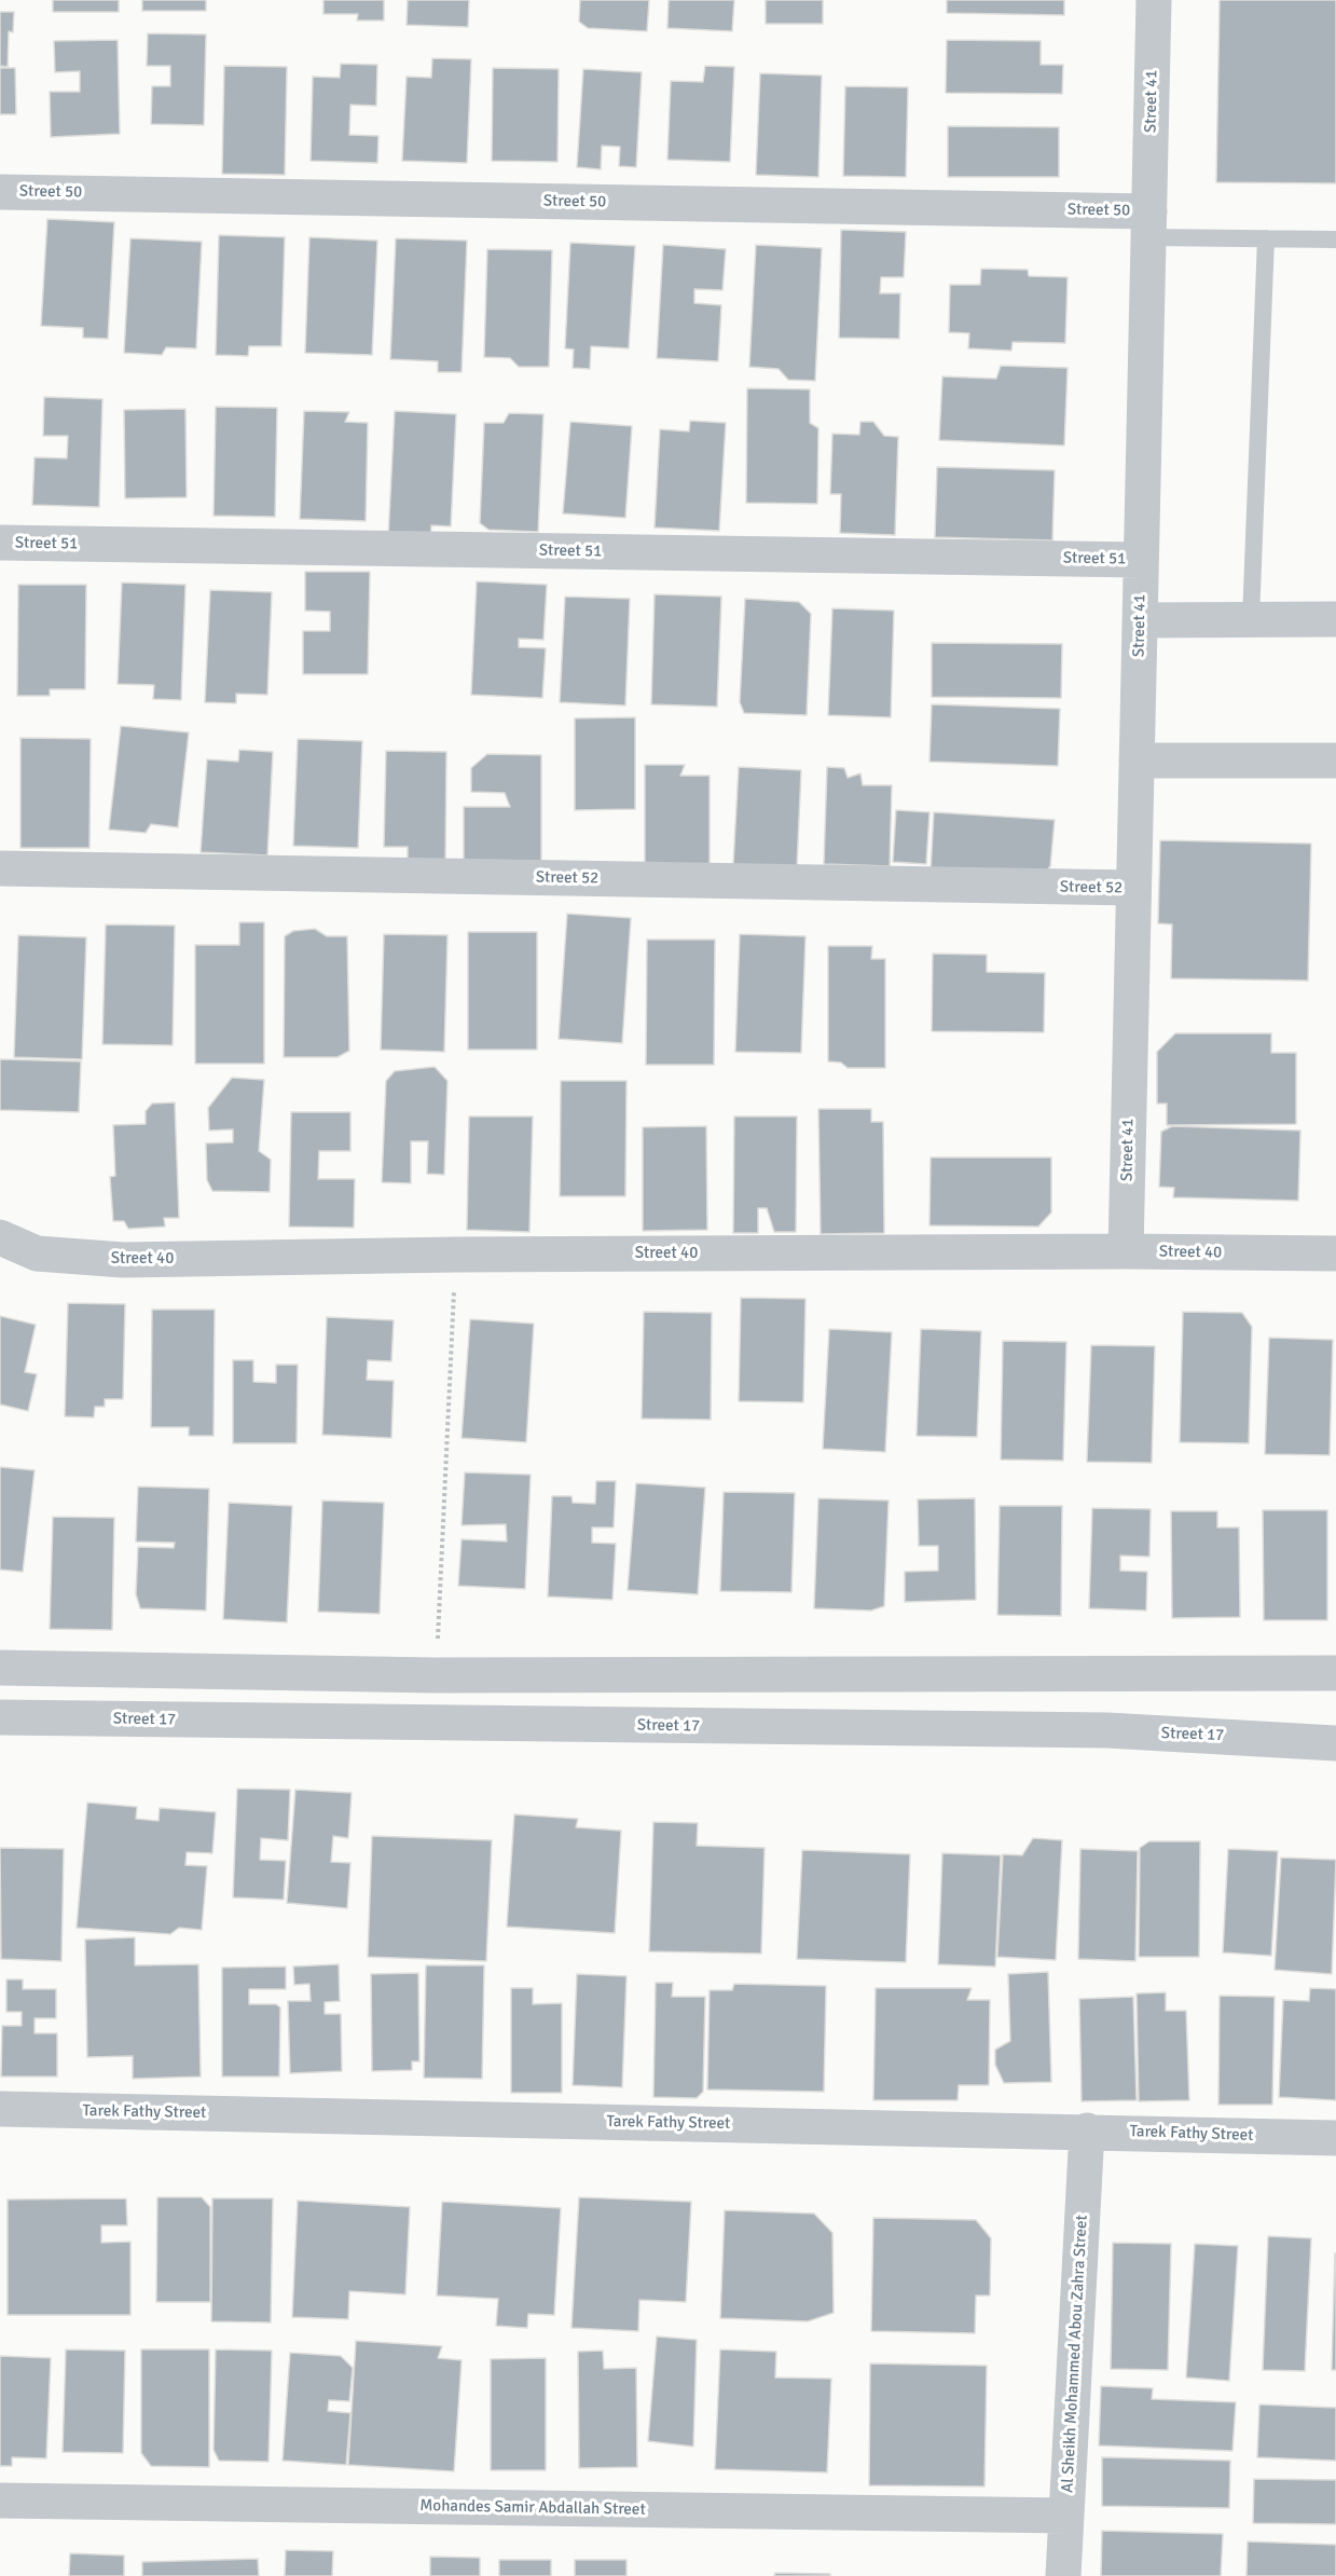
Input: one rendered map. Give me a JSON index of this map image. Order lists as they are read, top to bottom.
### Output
{
  "streets": {
    "street": [
      "Street 41",
      "Street 50",
      "Street 51",
      "Street 52",
      "Street 40",
      "Street 17",
      "Tarek Fathy Street",
      "Al Sheikh Mohammed Abou Zahra Street",
      "Mohandes Samir Abdallah Street"
    ]
  },
  "crossings": [
    ["Street 41", "Street 50"],
    ["Street 41", "Street 51"],
    ["Street 41", "Street 52"],
    ["Street 41", "Street 40"],
    ["Tarek Fathy Street", "Al Sheikh Mohammed Abou Zahra Street"],
    ["Al Sheikh Mohammed Abou Zahra Street", "Mohandes Samir Abdallah Street"]
  ]
}
